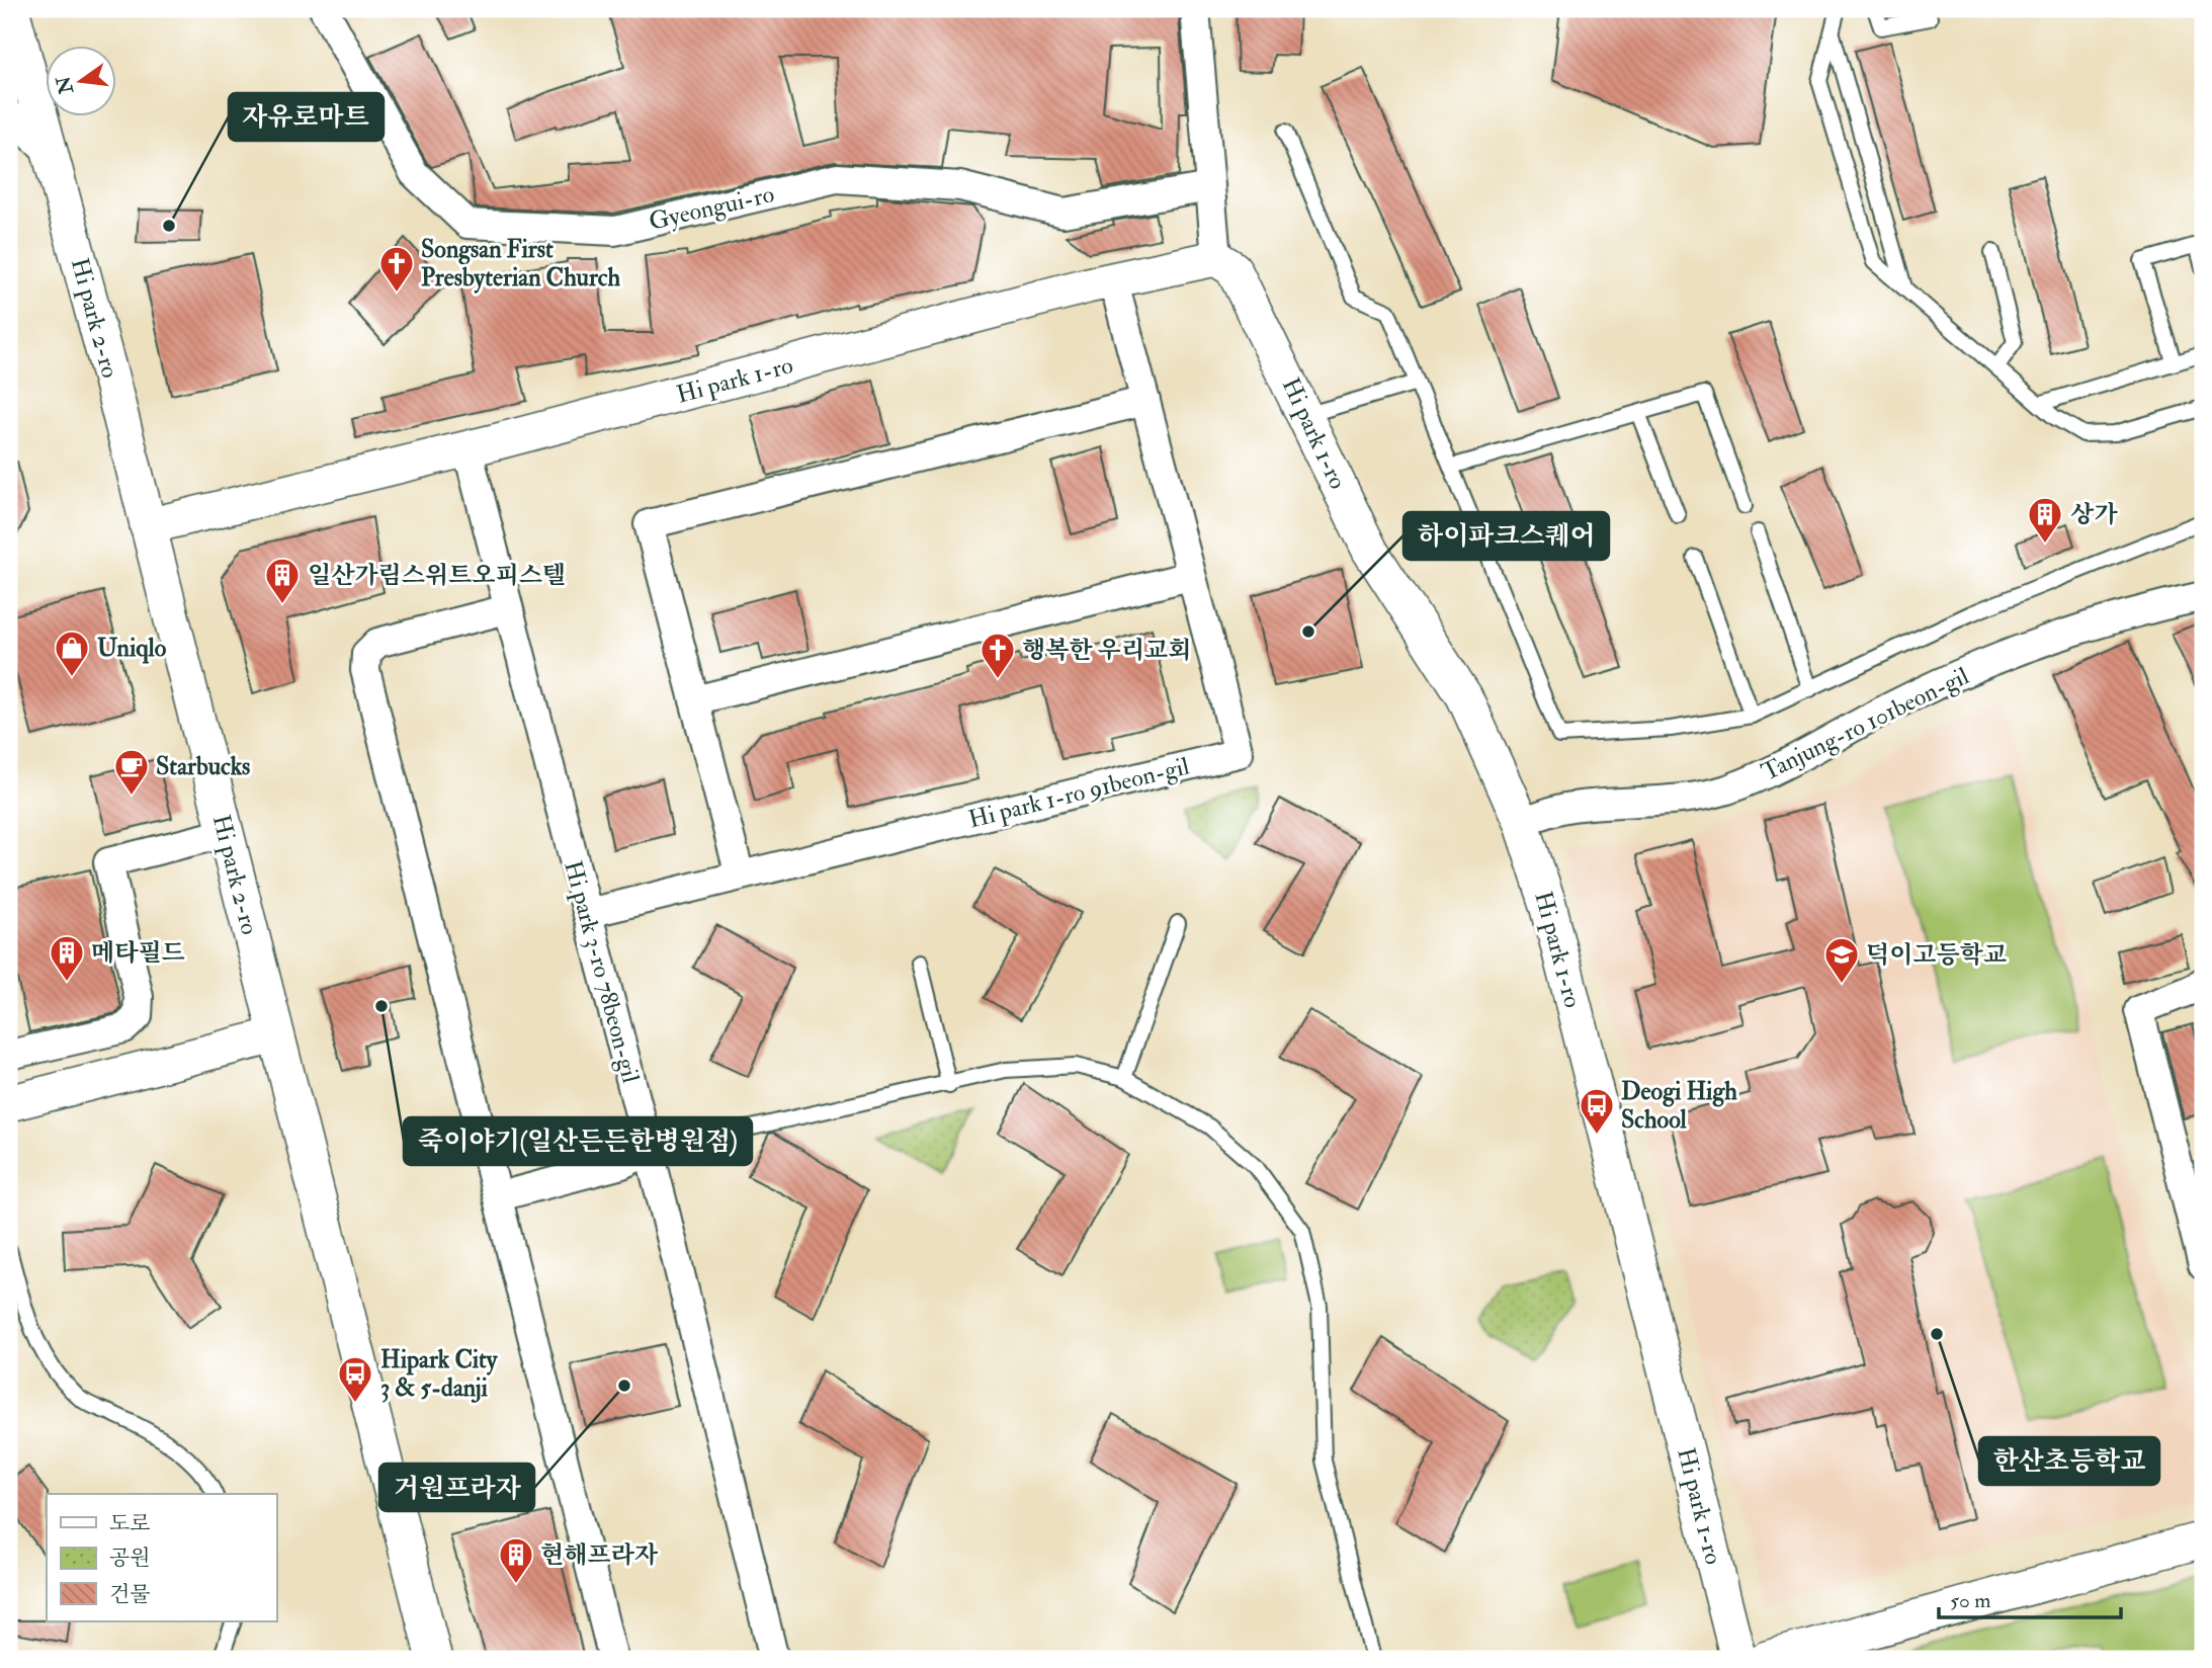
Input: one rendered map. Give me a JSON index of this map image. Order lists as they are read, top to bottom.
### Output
{
  "streets": {
    "street": [
      "Gyeongui-ro",
      "Hi park 2-ro",
      "Hi park 1-ro",
      "Tanjung-ro 101beon-gil",
      "Hi park 1-ro 91beon-gil",
      "Hi park 3-ro 78beon-gil"
    ]
  },
  "crossings": [
    ["Hi park 2-ro", "Hi park 1-ro"],
    ["Hi park 1-ro", "Tanjung-ro 101beon-gil"],
    ["Hi park 1-ro", "Hi park 1-ro 91beon-gil"],
    ["Hi park 1-ro", "Hi park 3-ro 78beon-gil"],
    ["Hi park 1-ro 91beon-gil", "Hi park 3-ro 78beon-gil"]
  ],
  "places": {
    "other": [
      "자유로마트",
      "하이파크스퀘어",
      "죽이야기(일산든든한병원점)",
      "한산초등학교",
      "거원프라자"
    ],
    "church": ["Songsan First Presbyterian Church", "행복한 우리교회"],
    "building": [
      "상가",
      "일산가림스위트오피스텔",
      "메타필드",
      "현해프라자"
    ],
    "shop": ["Uniqlo"],
    "cafe": ["Starbucks"],
    "school or university": ["덕이고등학교"],
    "bus stop": ["Deogi High School", "Hipark City 3 & 5-danji"]
  },
  "legend": ["도로", "공원", "건물"],
  "scale_bar": "50 m",
  "north": "left"
}
